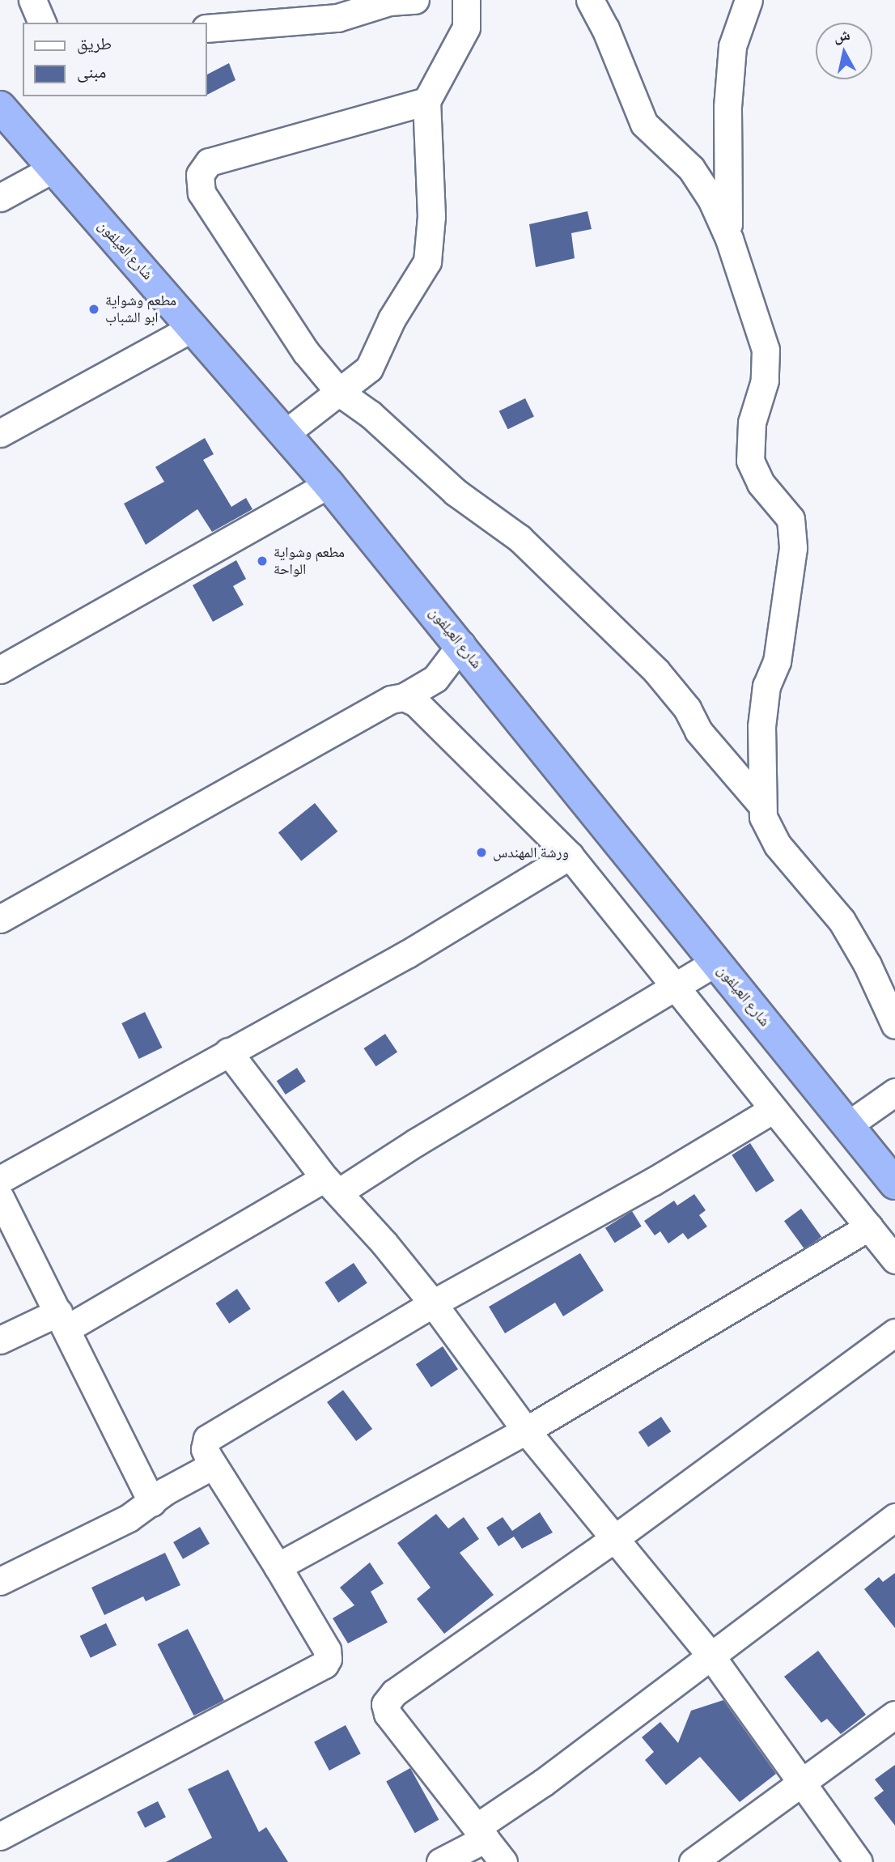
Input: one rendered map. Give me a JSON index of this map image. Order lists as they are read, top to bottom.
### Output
{
  "streets": {
    "highway": ["شارع العيلفون"]
  },
  "places": ["مطعم وشواية ابو الشباب", "مطعم وشواية الواحة", "ورشة المهندس"],
  "legend": ["طريق", "مبنى"],
  "north": "top"
}
